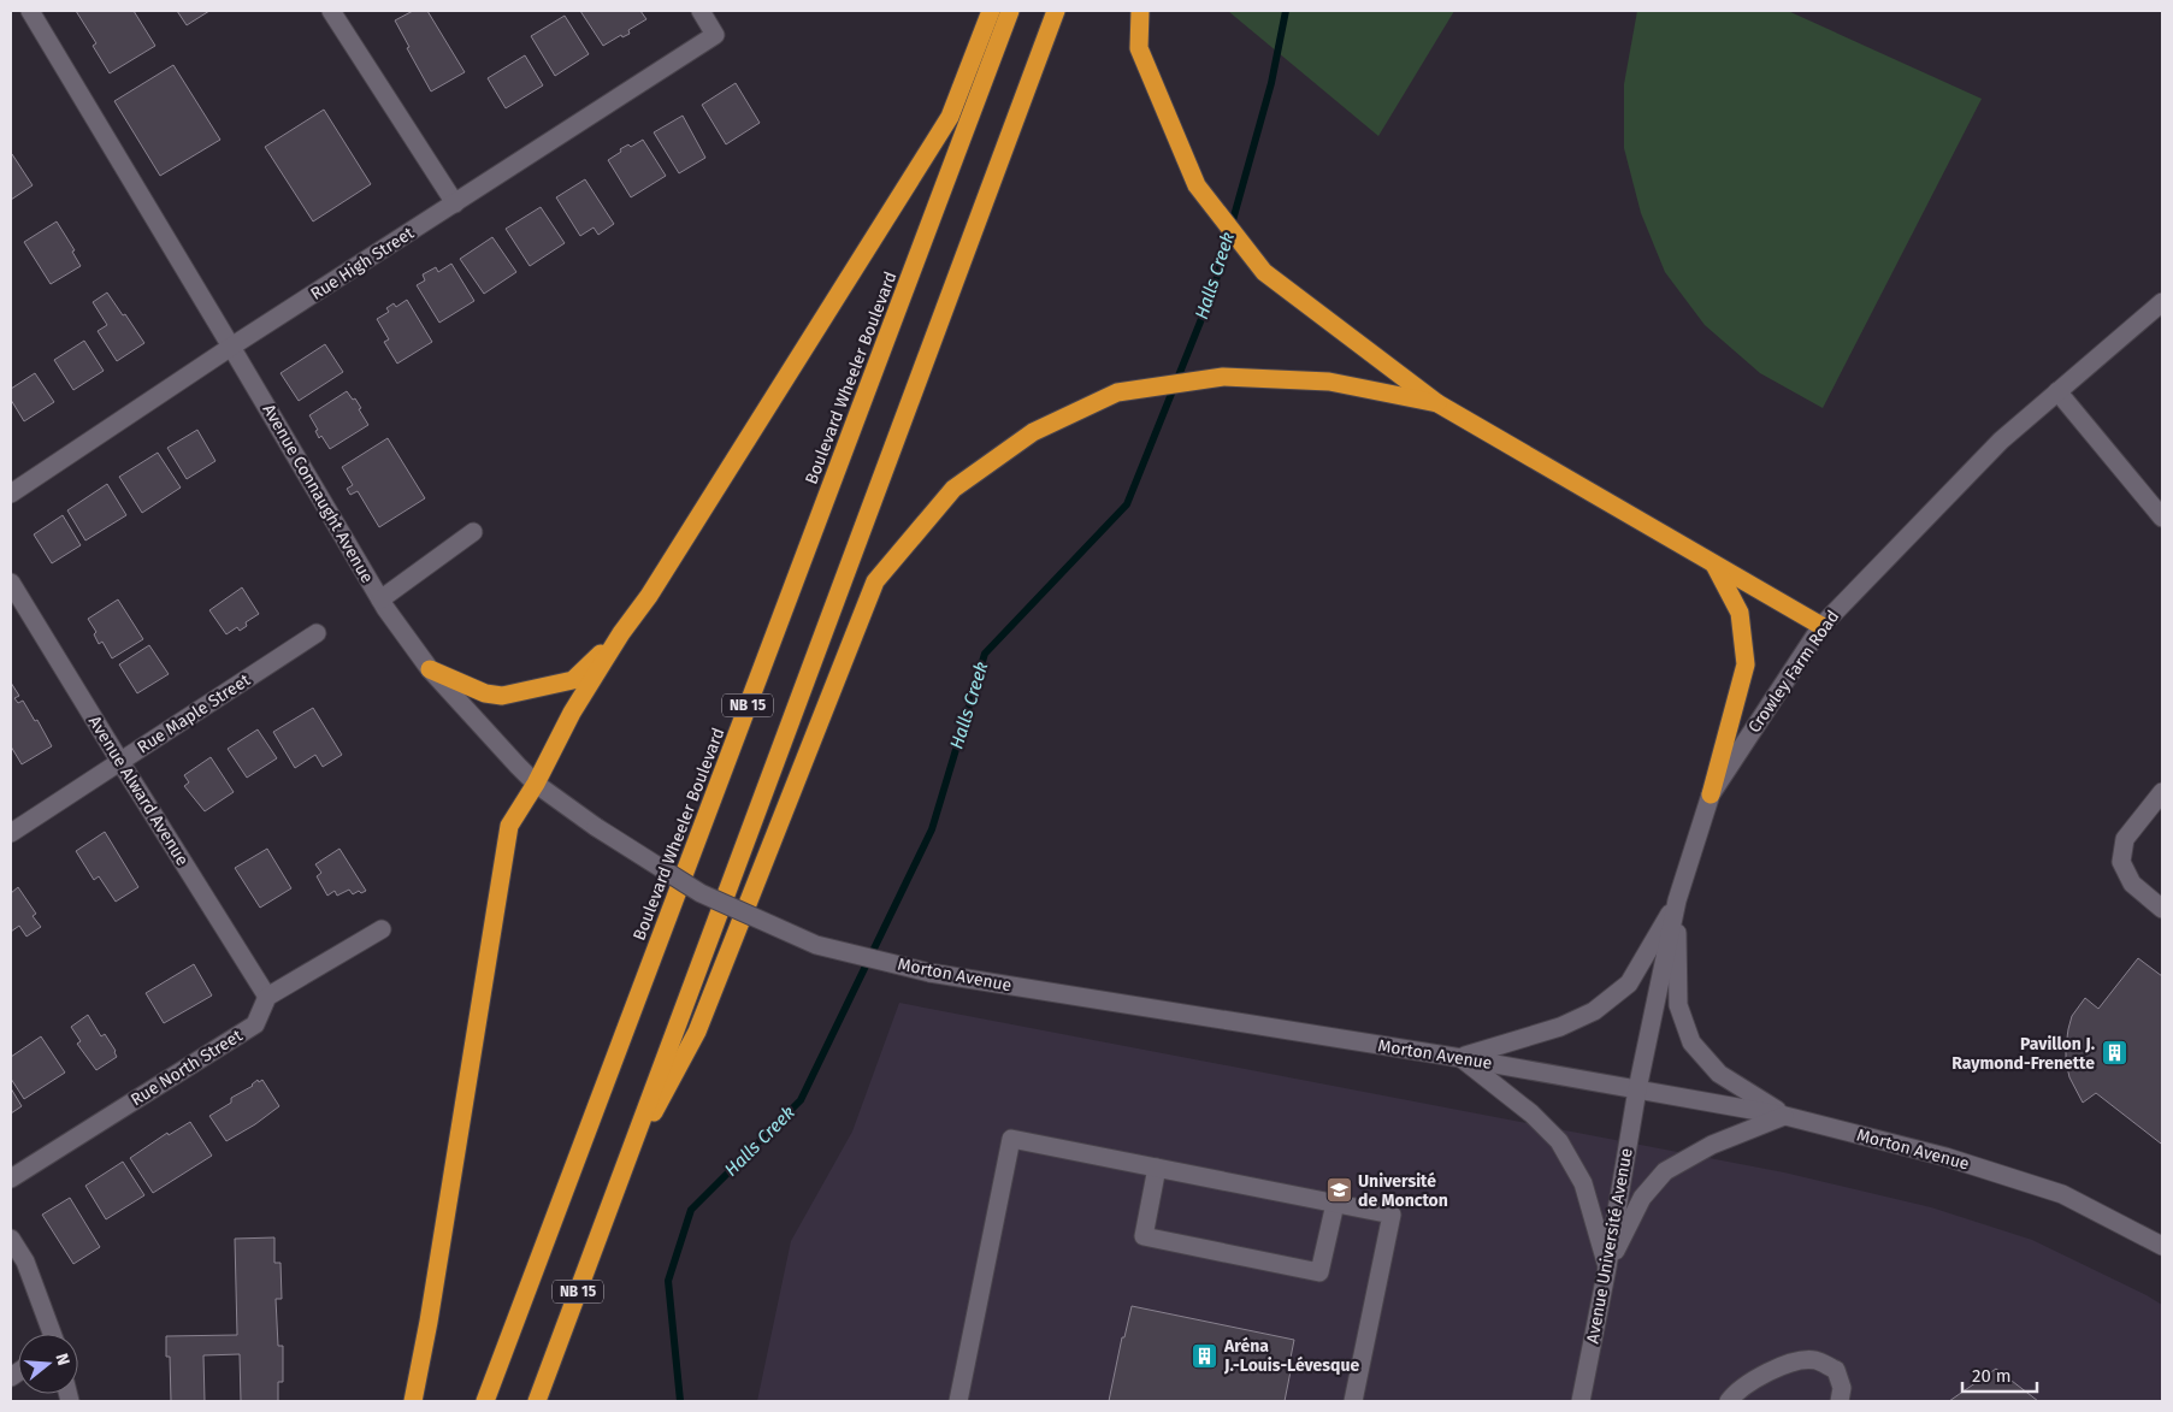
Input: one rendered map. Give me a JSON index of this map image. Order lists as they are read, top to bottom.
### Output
{
  "streets": {
    "highway": ["Boulevard Wheeler Boulevard", "NB 15"],
    "street": [
      "Rue High Street",
      "Avenue Connaught Avenue",
      "Crowley Farm Road",
      "Rue Maple Street",
      "Avenue Alward Avenue",
      "Morton Avenue",
      "Rue North Street",
      "Avenue Université Avenue"
    ]
  },
  "crossings": [
    ["Rue High Street", "Avenue Connaught Avenue"],
    ["Avenue Connaught Avenue", "Morton Avenue"],
    ["Crowley Farm Road", "Morton Avenue"],
    ["Crowley Farm Road", "Avenue Université Avenue"],
    ["Rue Maple Street", "Avenue Alward Avenue"],
    ["Avenue Alward Avenue", "Rue North Street"],
    ["Morton Avenue", "Avenue Université Avenue"]
  ],
  "water": ["Halls Creek"],
  "places": {
    "building": ["Pavillon J. Raymond-Frenette", "Aréna J.-Louis-Lévesque"],
    "school or university": ["Université de Moncton"]
  },
  "scale_bar": "20 m",
  "north": "right"
}
